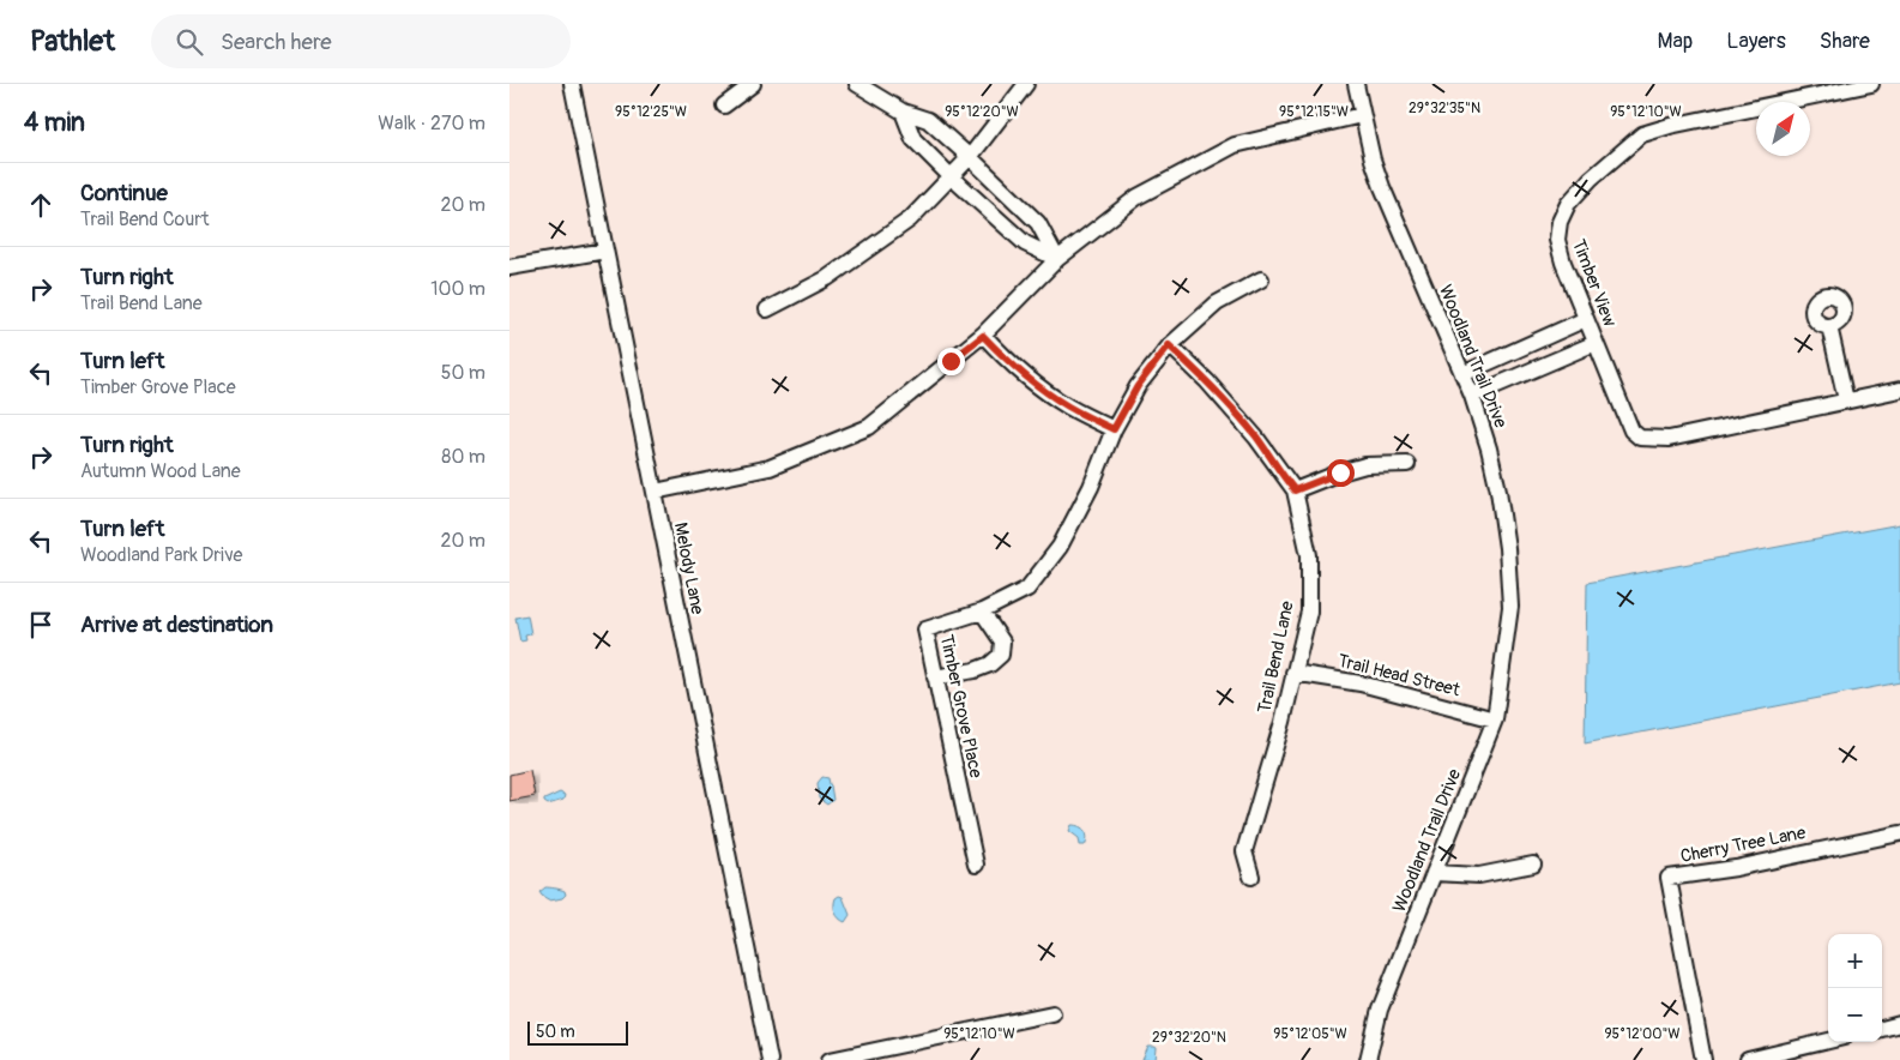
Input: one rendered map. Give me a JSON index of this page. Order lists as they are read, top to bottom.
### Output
{
  "streets": {
    "street": [
      "Timber View",
      "Woodland Trail Drive",
      "Melody Lane",
      "Trail Bend Lane",
      "Trail Head Street",
      "Timber Grove Place",
      "Cherry Tree Lane"
    ]
  },
  "crossings": [
    ["Woodland Trail Drive", "Trail Head Street"],
    ["Trail Bend Lane", "Trail Head Street"],
    ["Trail Bend Lane", "Timber Grove Place"]
  ],
  "scale_bar": "50 m",
  "north": "top right",
  "page": {
    "header": "Pathlet",
    "search": "Search here",
    "nav": ["Map", "Layers", "Share"],
    "heading": ["4 min", "Walk · 270 m"],
    "list": [
      ["Continue", "Trail Bend Court", "20 m"],
      ["Turn right", "Trail Bend Lane", "100 m"],
      ["Turn left", "Timber Grove Place", "50 m"],
      ["Turn right", "Autumn Wood Lane", "80 m"],
      ["Turn left", "Woodland Park Drive", "20 m"],
      "Arrive at destination"
    ],
    "map_buttons": ["+", "−"],
    "scale": "50 m"
  },
  "coordinates": [
    "29°32'35\"N",
    "95°12'25\"W",
    "95°12'20\"W",
    "95°12'15\"W",
    "95°12'10\"W",
    "95°12'05\"W",
    "95°12'00\"W",
    "29°32'20\"N"
  ]
}
